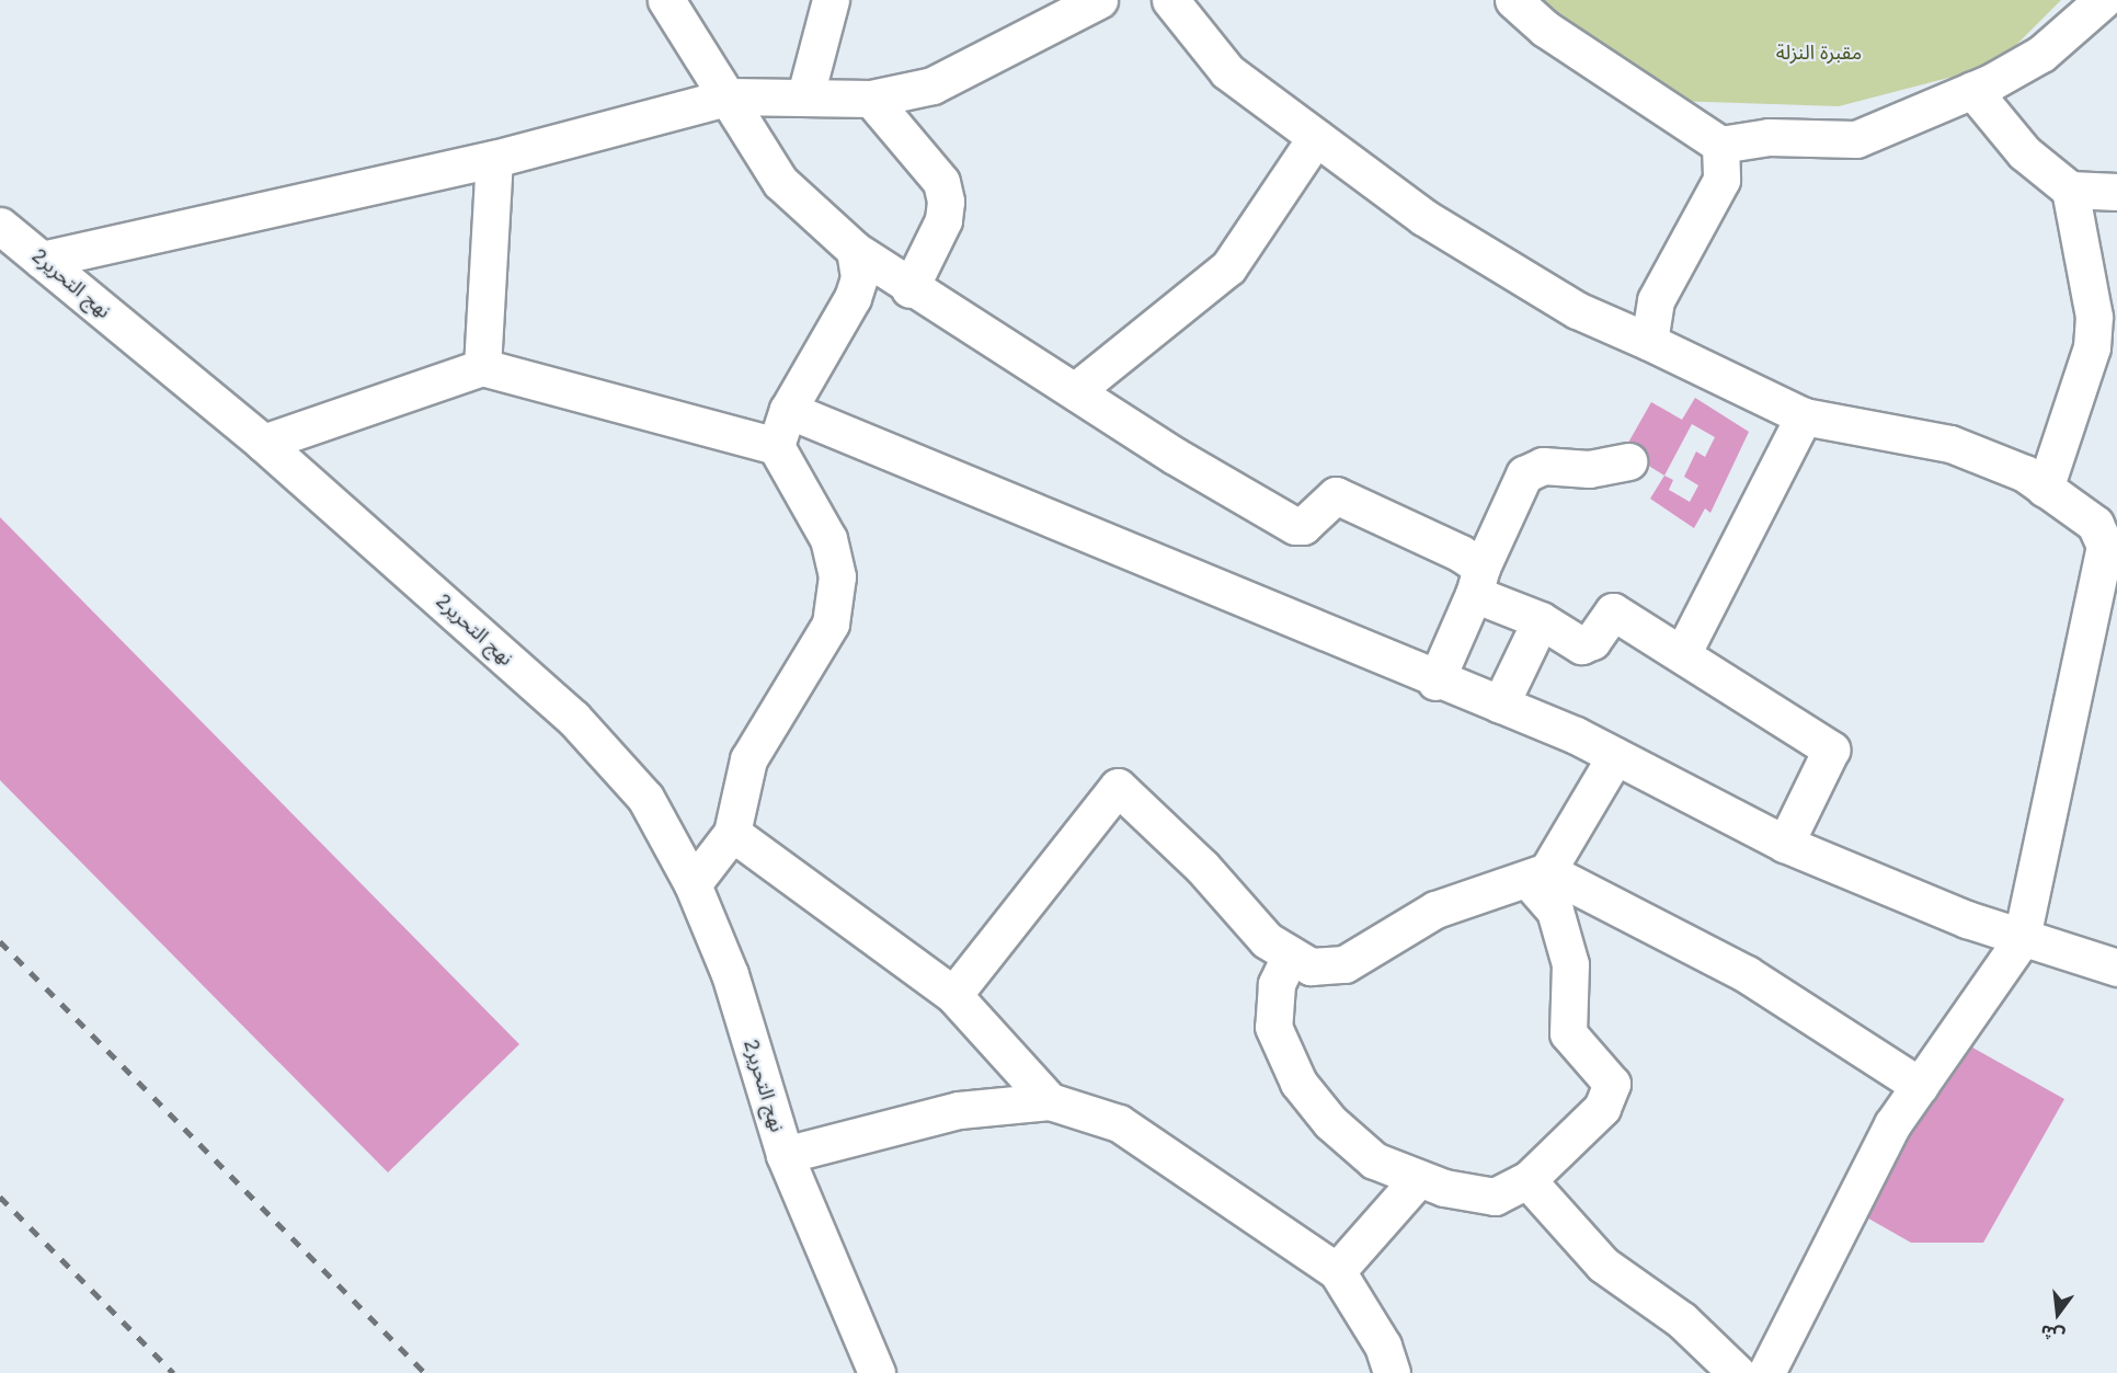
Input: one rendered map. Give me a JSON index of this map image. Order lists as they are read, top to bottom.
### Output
{
  "streets": {
    "street": ["نهج التحرير2"]
  },
  "parks": ["مقبرة النزلة"],
  "north": "bottom"
}
